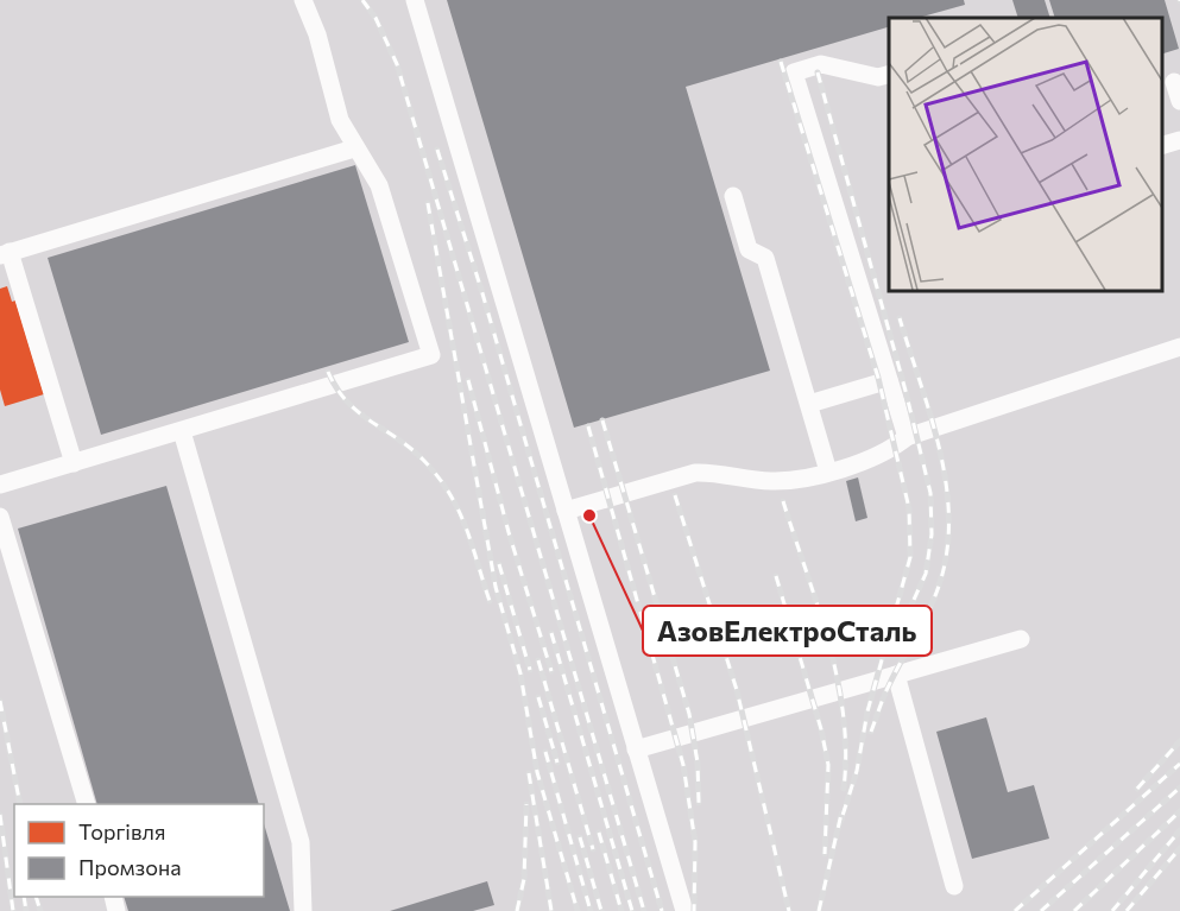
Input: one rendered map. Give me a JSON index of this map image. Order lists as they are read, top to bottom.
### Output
{
  "places": ["АзовЕлектроСталь"],
  "legend": ["Торгівля", "Промзона"]
}
